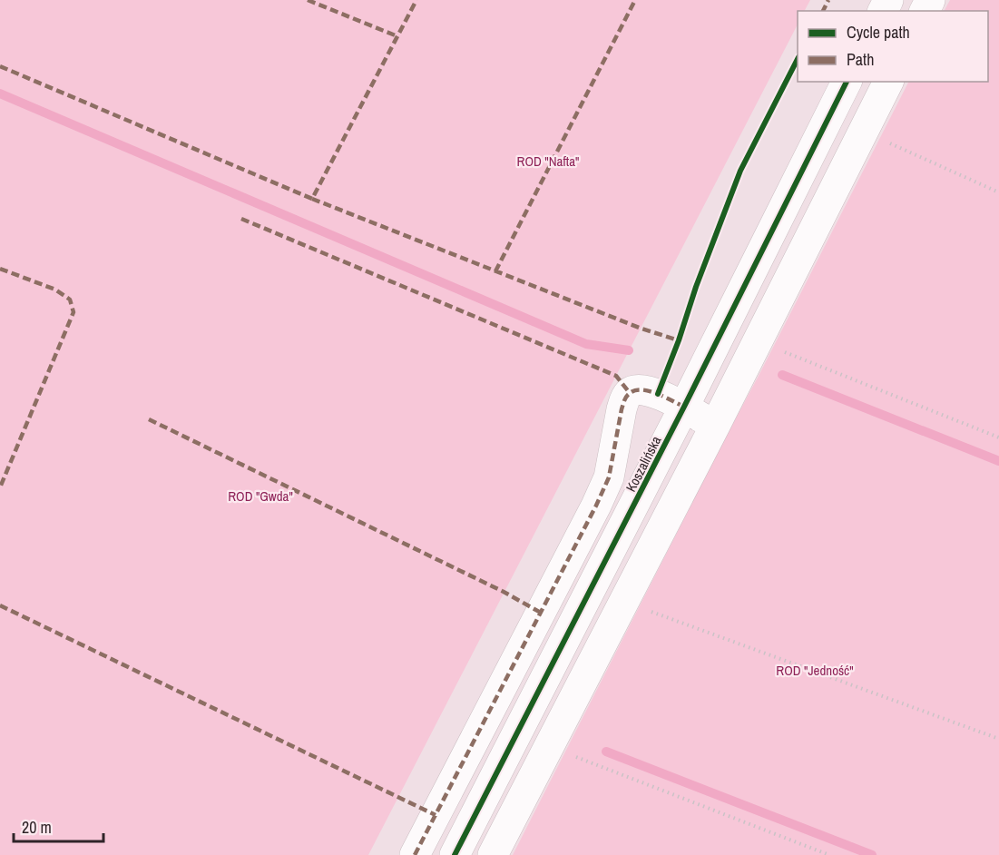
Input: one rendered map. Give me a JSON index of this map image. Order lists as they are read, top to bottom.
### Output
{
  "streets": {
    "street": ["Koszalińska"]
  },
  "parks": ["ROD \"Nafta\"", "ROD \"Gwda\"", "ROD \"Jedność\""],
  "legend": ["Cycle path", "Path"],
  "scale_bar": "20 m"
}
